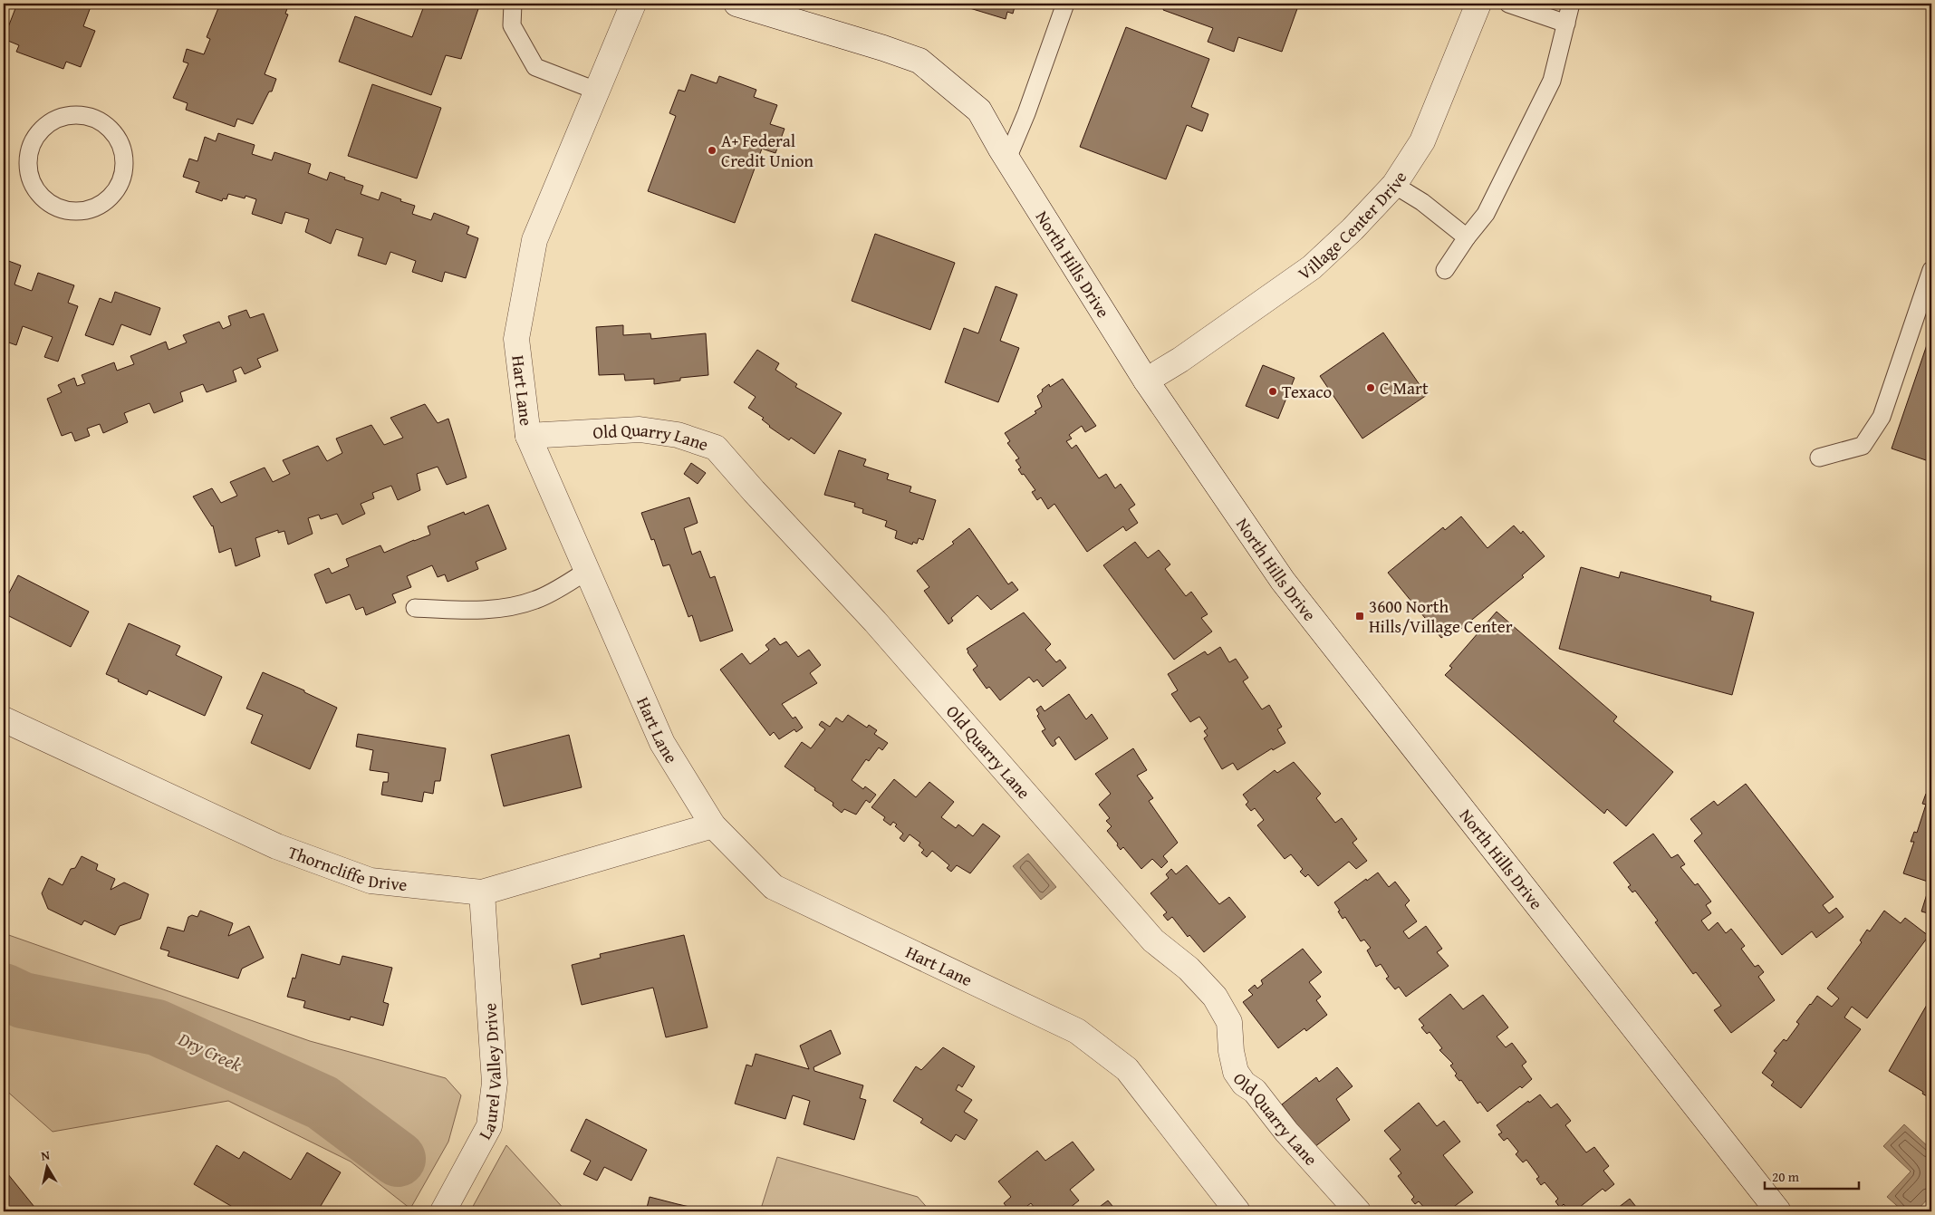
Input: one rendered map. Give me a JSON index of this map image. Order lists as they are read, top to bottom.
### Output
{
  "streets": {
    "street": [
      "Village Center Drive",
      "North Hills Drive",
      "Hart Lane",
      "Old Quarry Lane",
      "Thorncliffe Drive",
      "Laurel Valley Drive"
    ]
  },
  "crossings": [
    ["Village Center Drive", "North Hills Drive"],
    ["Hart Lane", "Old Quarry Lane"],
    ["Hart Lane", "Thorncliffe Drive"],
    ["Thorncliffe Drive", "Laurel Valley Drive"]
  ],
  "water": ["Dry Creek"],
  "places": {
    "other": ["A+ Federal Credit Union", "C Mart", "Texaco"],
    "transit": ["3600 North Hills/Village Center"]
  },
  "scale_bar": "20 m",
  "north": "top"
}
